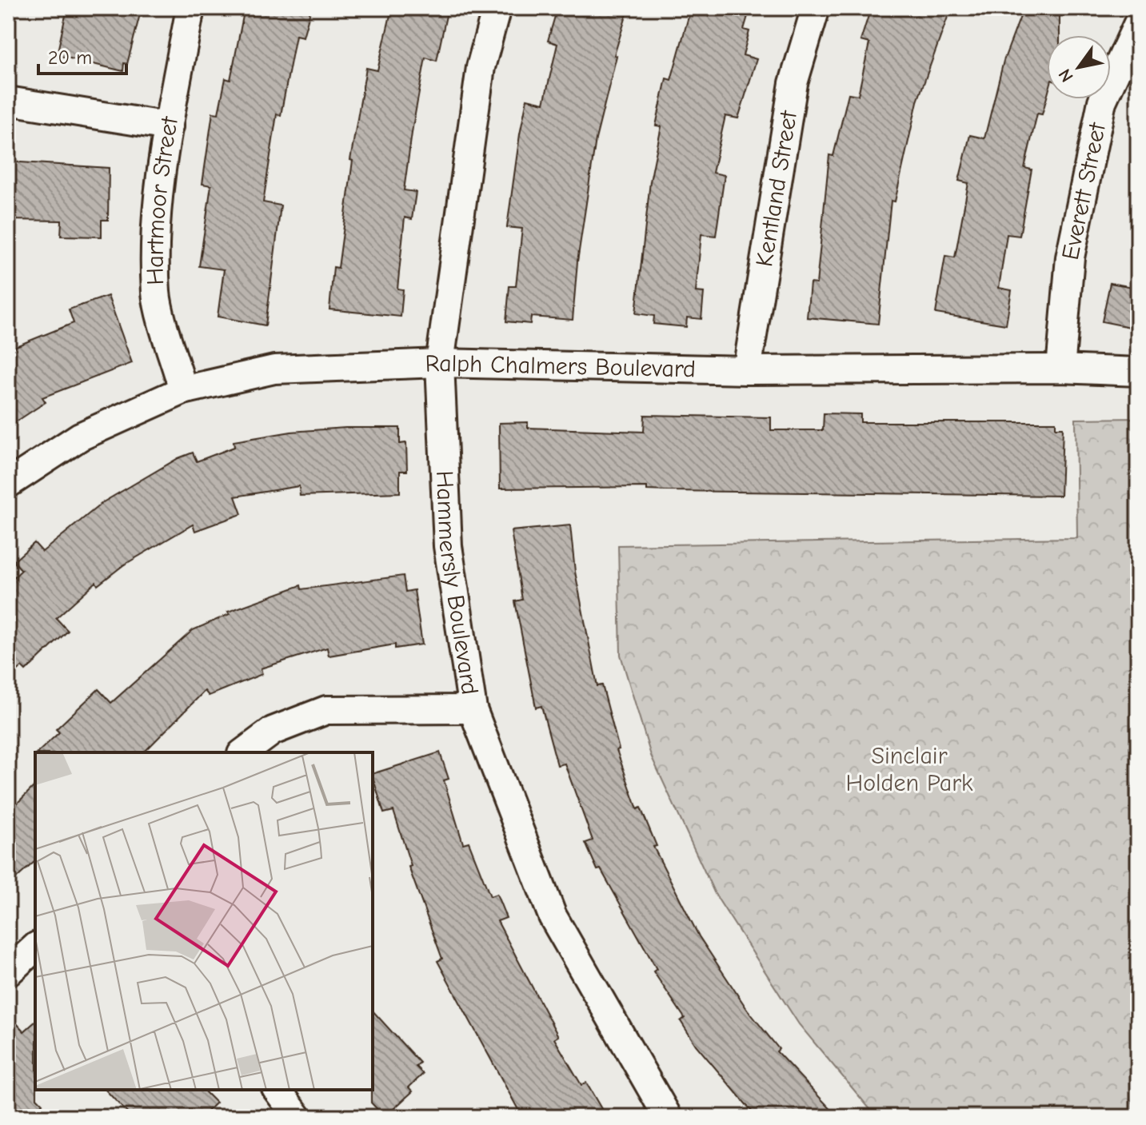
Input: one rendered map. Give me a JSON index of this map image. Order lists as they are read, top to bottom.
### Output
{
  "streets": {
    "street": [
      "Kentland Street",
      "Everett Street",
      "Hartmoor Street",
      "Ralph Chalmers Boulevard",
      "Hammersly Boulevard"
    ]
  },
  "crossings": [
    ["Kentland Street", "Ralph Chalmers Boulevard"],
    ["Everett Street", "Ralph Chalmers Boulevard"],
    ["Hartmoor Street", "Ralph Chalmers Boulevard"],
    ["Ralph Chalmers Boulevard", "Hammersly Boulevard"]
  ],
  "parks": ["Sinclair Holden Park"],
  "scale_bar": "20 m",
  "north": "bottom left"
}
